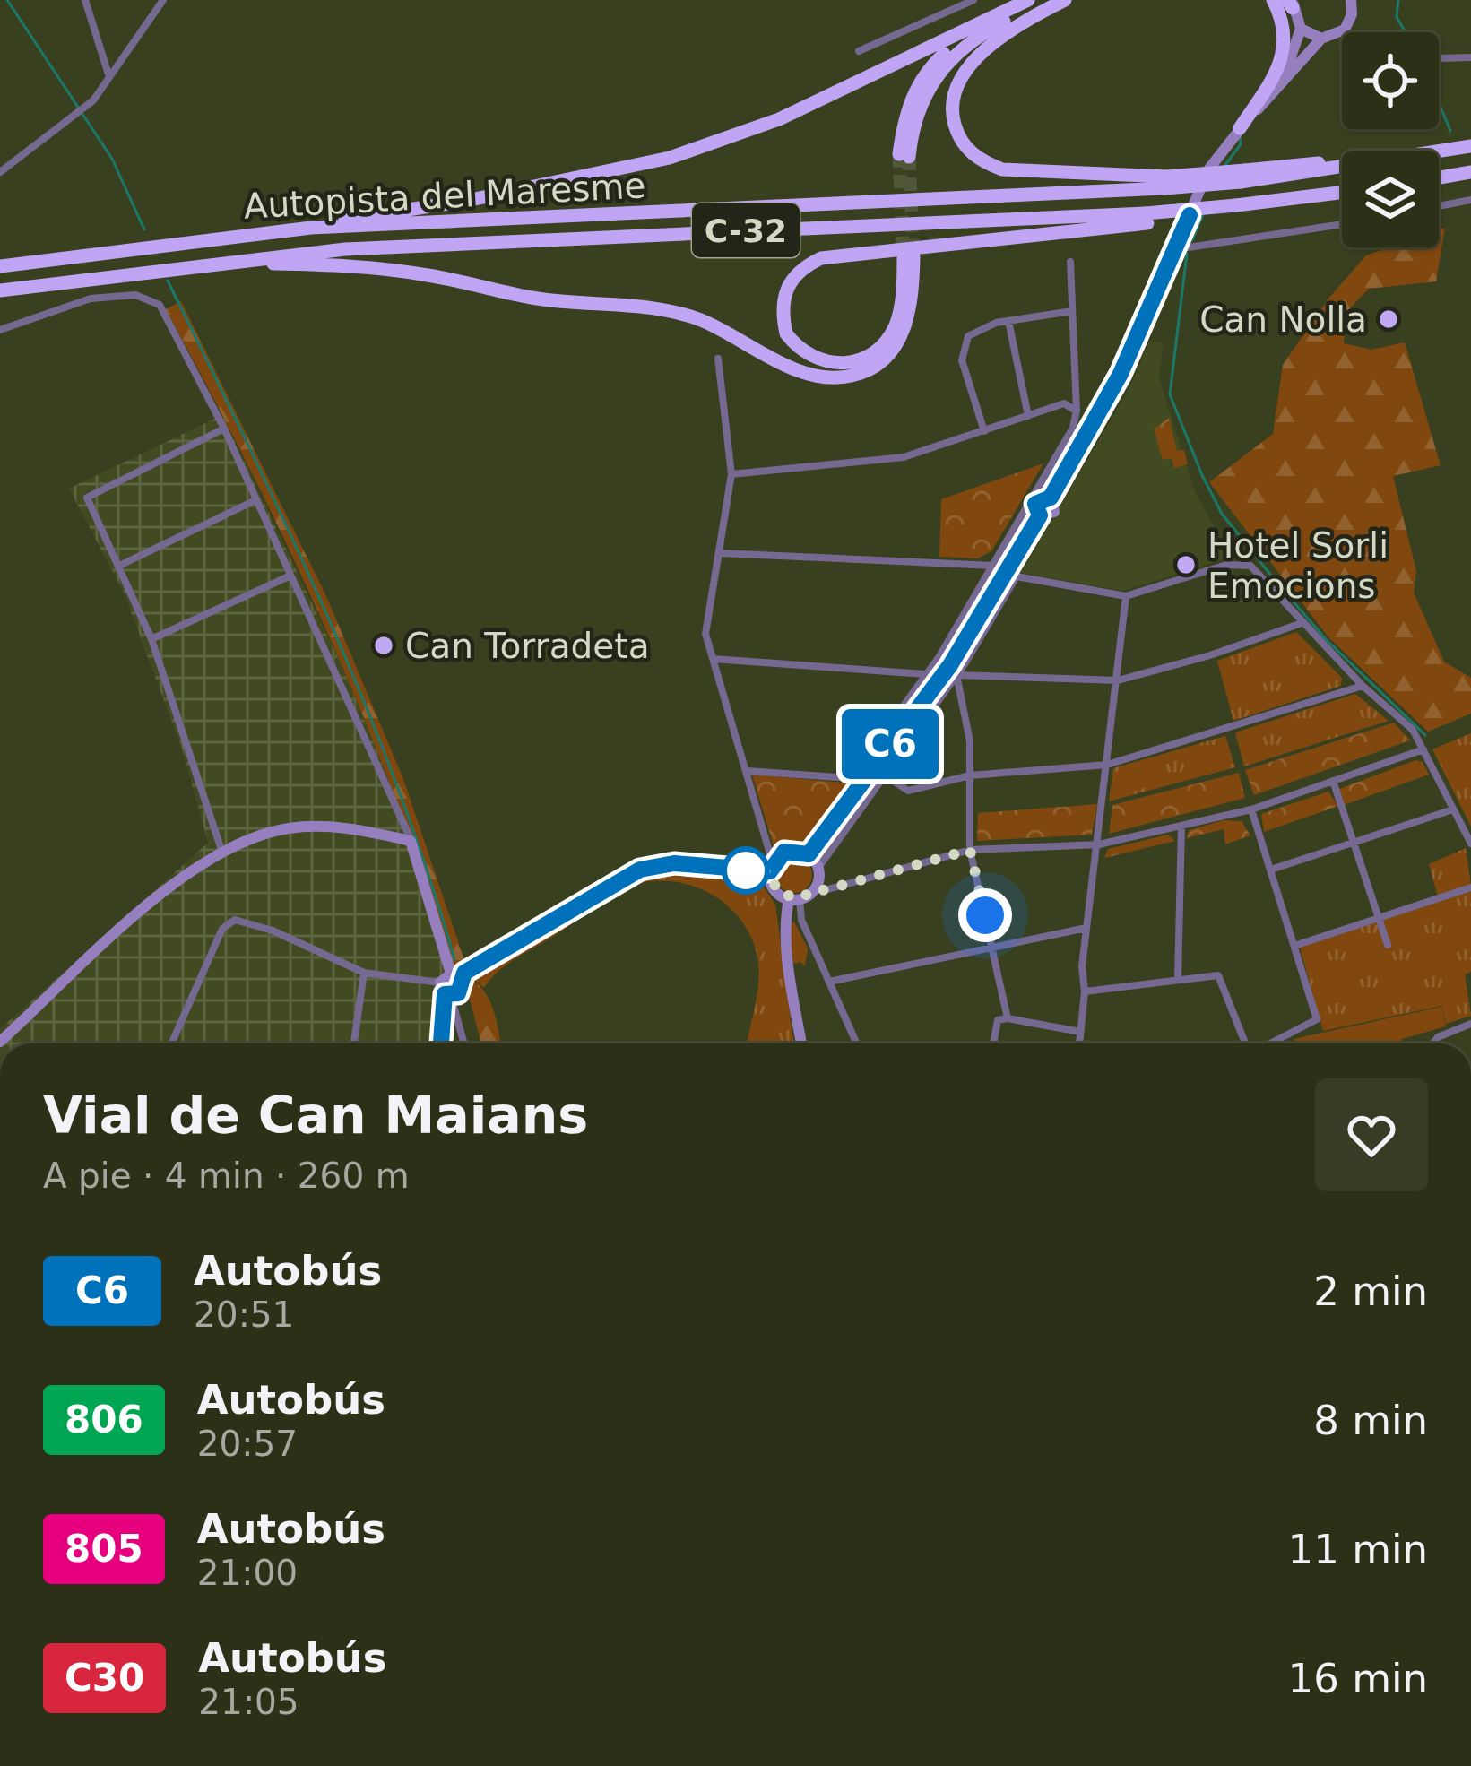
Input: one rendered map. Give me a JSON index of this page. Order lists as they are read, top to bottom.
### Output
{
  "streets": {
    "highway": ["Autopista del Maresme", "C-32"]
  },
  "crossings": [
    ["Autopista del Maresme", "C-32"]
  ],
  "places": ["Can Nolla", "Hotel Sorli Emocions", "Can Torradeta"],
  "lines": ["bus line C6"],
  "page": {
    "on_map": "C6",
    "heading": ["Vial de Can Maians", "A pie · 4 min · 260 m"],
    "list": [
      {
        "mark": "C6",
        "name": "Autobús",
        "note": "20:51",
        "value": "2 min"
      },
      {
        "mark": "806",
        "name": "Autobús",
        "note": "20:57",
        "value": "8 min"
      },
      {
        "mark": "805",
        "name": "Autobús",
        "note": "21:00",
        "value": "11 min"
      },
      {
        "mark": "C30",
        "name": "Autobús",
        "note": "21:05",
        "value": "16 min"
      }
    ]
  }
}
